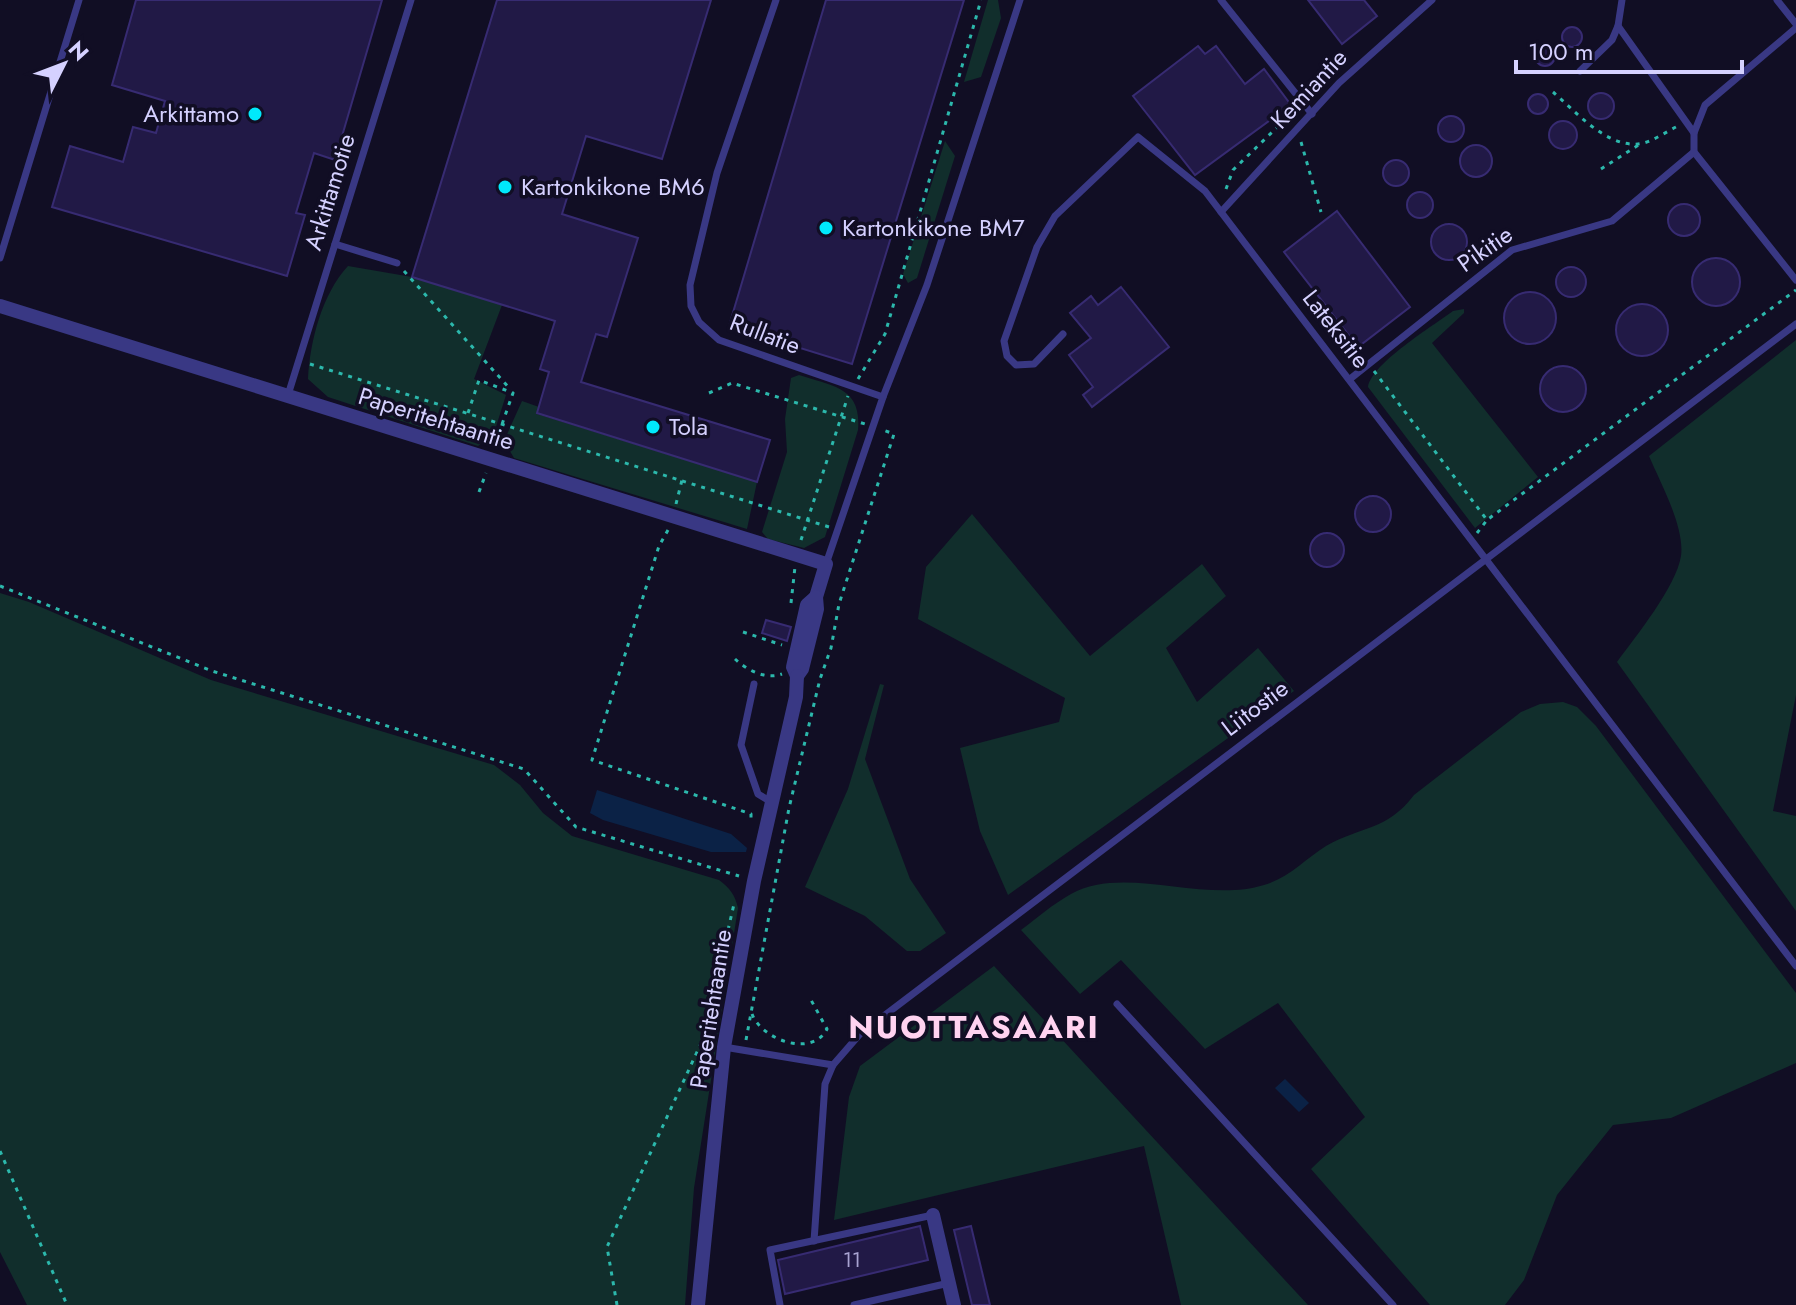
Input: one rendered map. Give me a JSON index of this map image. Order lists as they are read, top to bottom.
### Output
{
  "streets": {
    "street": ["Paperitehtaantie"],
    "lane": [
      "Kemiantie",
      "Arkittamotie",
      "Pikitie",
      "Lateksitie",
      "Rullatie",
      "Liitostie"
    ]
  },
  "crossings": [
    ["Kemiantie", "Lateksitie"],
    ["Arkittamotie", "Paperitehtaantie"],
    ["Pikitie", "Lateksitie"],
    ["Lateksitie", "Liitostie"]
  ],
  "districts": ["NUOTTASAARI"],
  "places": [
    "Arkittamo",
    "Kartonkikone BM6",
    "Kartonkikone BM7",
    "Tola"
  ],
  "house_numbers": ["11"],
  "scale_bar": "100 m",
  "north": "top right"
}
